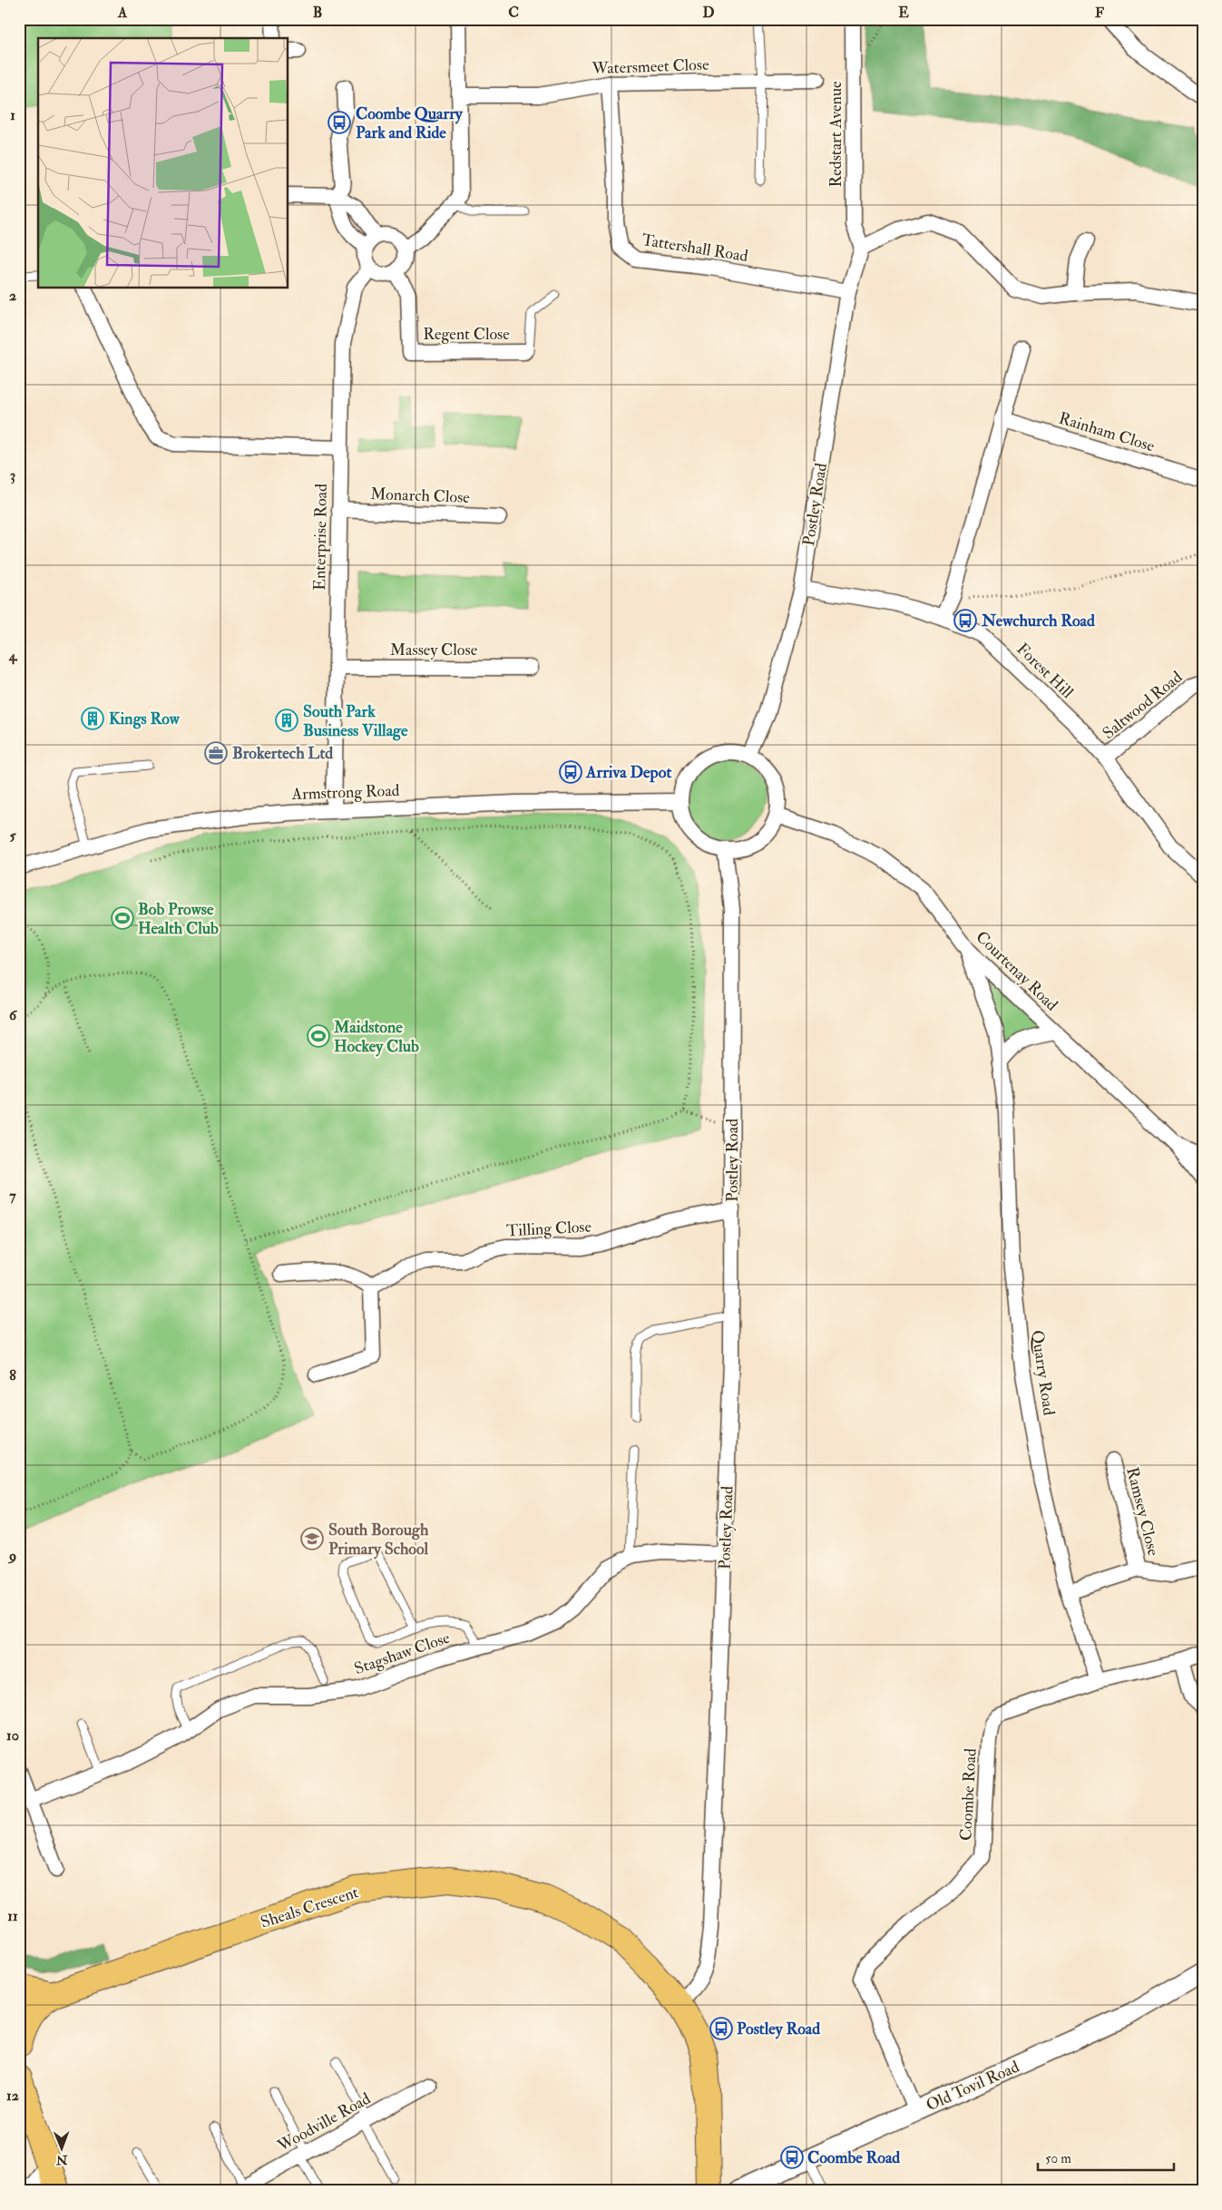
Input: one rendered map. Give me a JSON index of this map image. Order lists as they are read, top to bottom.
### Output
{
  "streets": {
    "highway": ["Sheals Crescent"],
    "street": [
      "Watersmeet Close",
      "Redstart Avenue",
      "Tattershall Road",
      "Regent Close",
      "Rainham Close",
      "Monarch Close",
      "Postley Road",
      "Enterprise Road",
      "Massey Close",
      "Forest Hill",
      "Saltwood Road",
      "Armstrong Road",
      "Courtenay Road",
      "Tilling Close",
      "Quarry Road",
      "Ramsey Close",
      "Stagshaw Close",
      "Coombe Road",
      "Old Tovil Road",
      "Woodville Road"
    ]
  },
  "crossings": [
    ["Watersmeet Close", "Tattershall Road"],
    ["Redstart Avenue", "Postley Road"],
    ["Tattershall Road", "Postley Road"],
    ["Regent Close", "Enterprise Road"],
    ["Monarch Close", "Enterprise Road"],
    ["Postley Road", "Forest Hill"],
    ["Postley Road", "Armstrong Road"],
    ["Postley Road", "Courtenay Road"],
    ["Postley Road", "Tilling Close"],
    ["Postley Road", "Stagshaw Close"],
    ["Postley Road", "Sheals Crescent"],
    ["Enterprise Road", "Massey Close"],
    ["Enterprise Road", "Armstrong Road"],
    ["Forest Hill", "Saltwood Road"],
    ["Armstrong Road", "Courtenay Road"],
    ["Courtenay Road", "Quarry Road"],
    ["Quarry Road", "Coombe Road"],
    ["Coombe Road", "Old Tovil Road"]
  ],
  "places": {
    "bus stop": [
      "Coombe Quarry Park and Ride",
      "Newchurch Road",
      "Arriva Depot",
      "Postley Road",
      "Coombe Road"
    ],
    "building": ["Kings Row", "South Park Business Village"],
    "office": ["Brokertech Ltd"],
    "sports": ["Bob Prowse Health Club", "Maidstone Hockey Club"],
    "school or university": ["South Borough Primary School"]
  },
  "scale_bar": "50 m",
  "north": "bottom",
  "grid": {
    "columns": [
      "A",
      "B",
      "C",
      "D",
      "E",
      "F"
    ],
    "rows": [
      "1",
      "2",
      "3",
      "4",
      "5",
      "6",
      "7",
      "8",
      "9",
      "10",
      "11",
      "12"
    ]
  }
}
